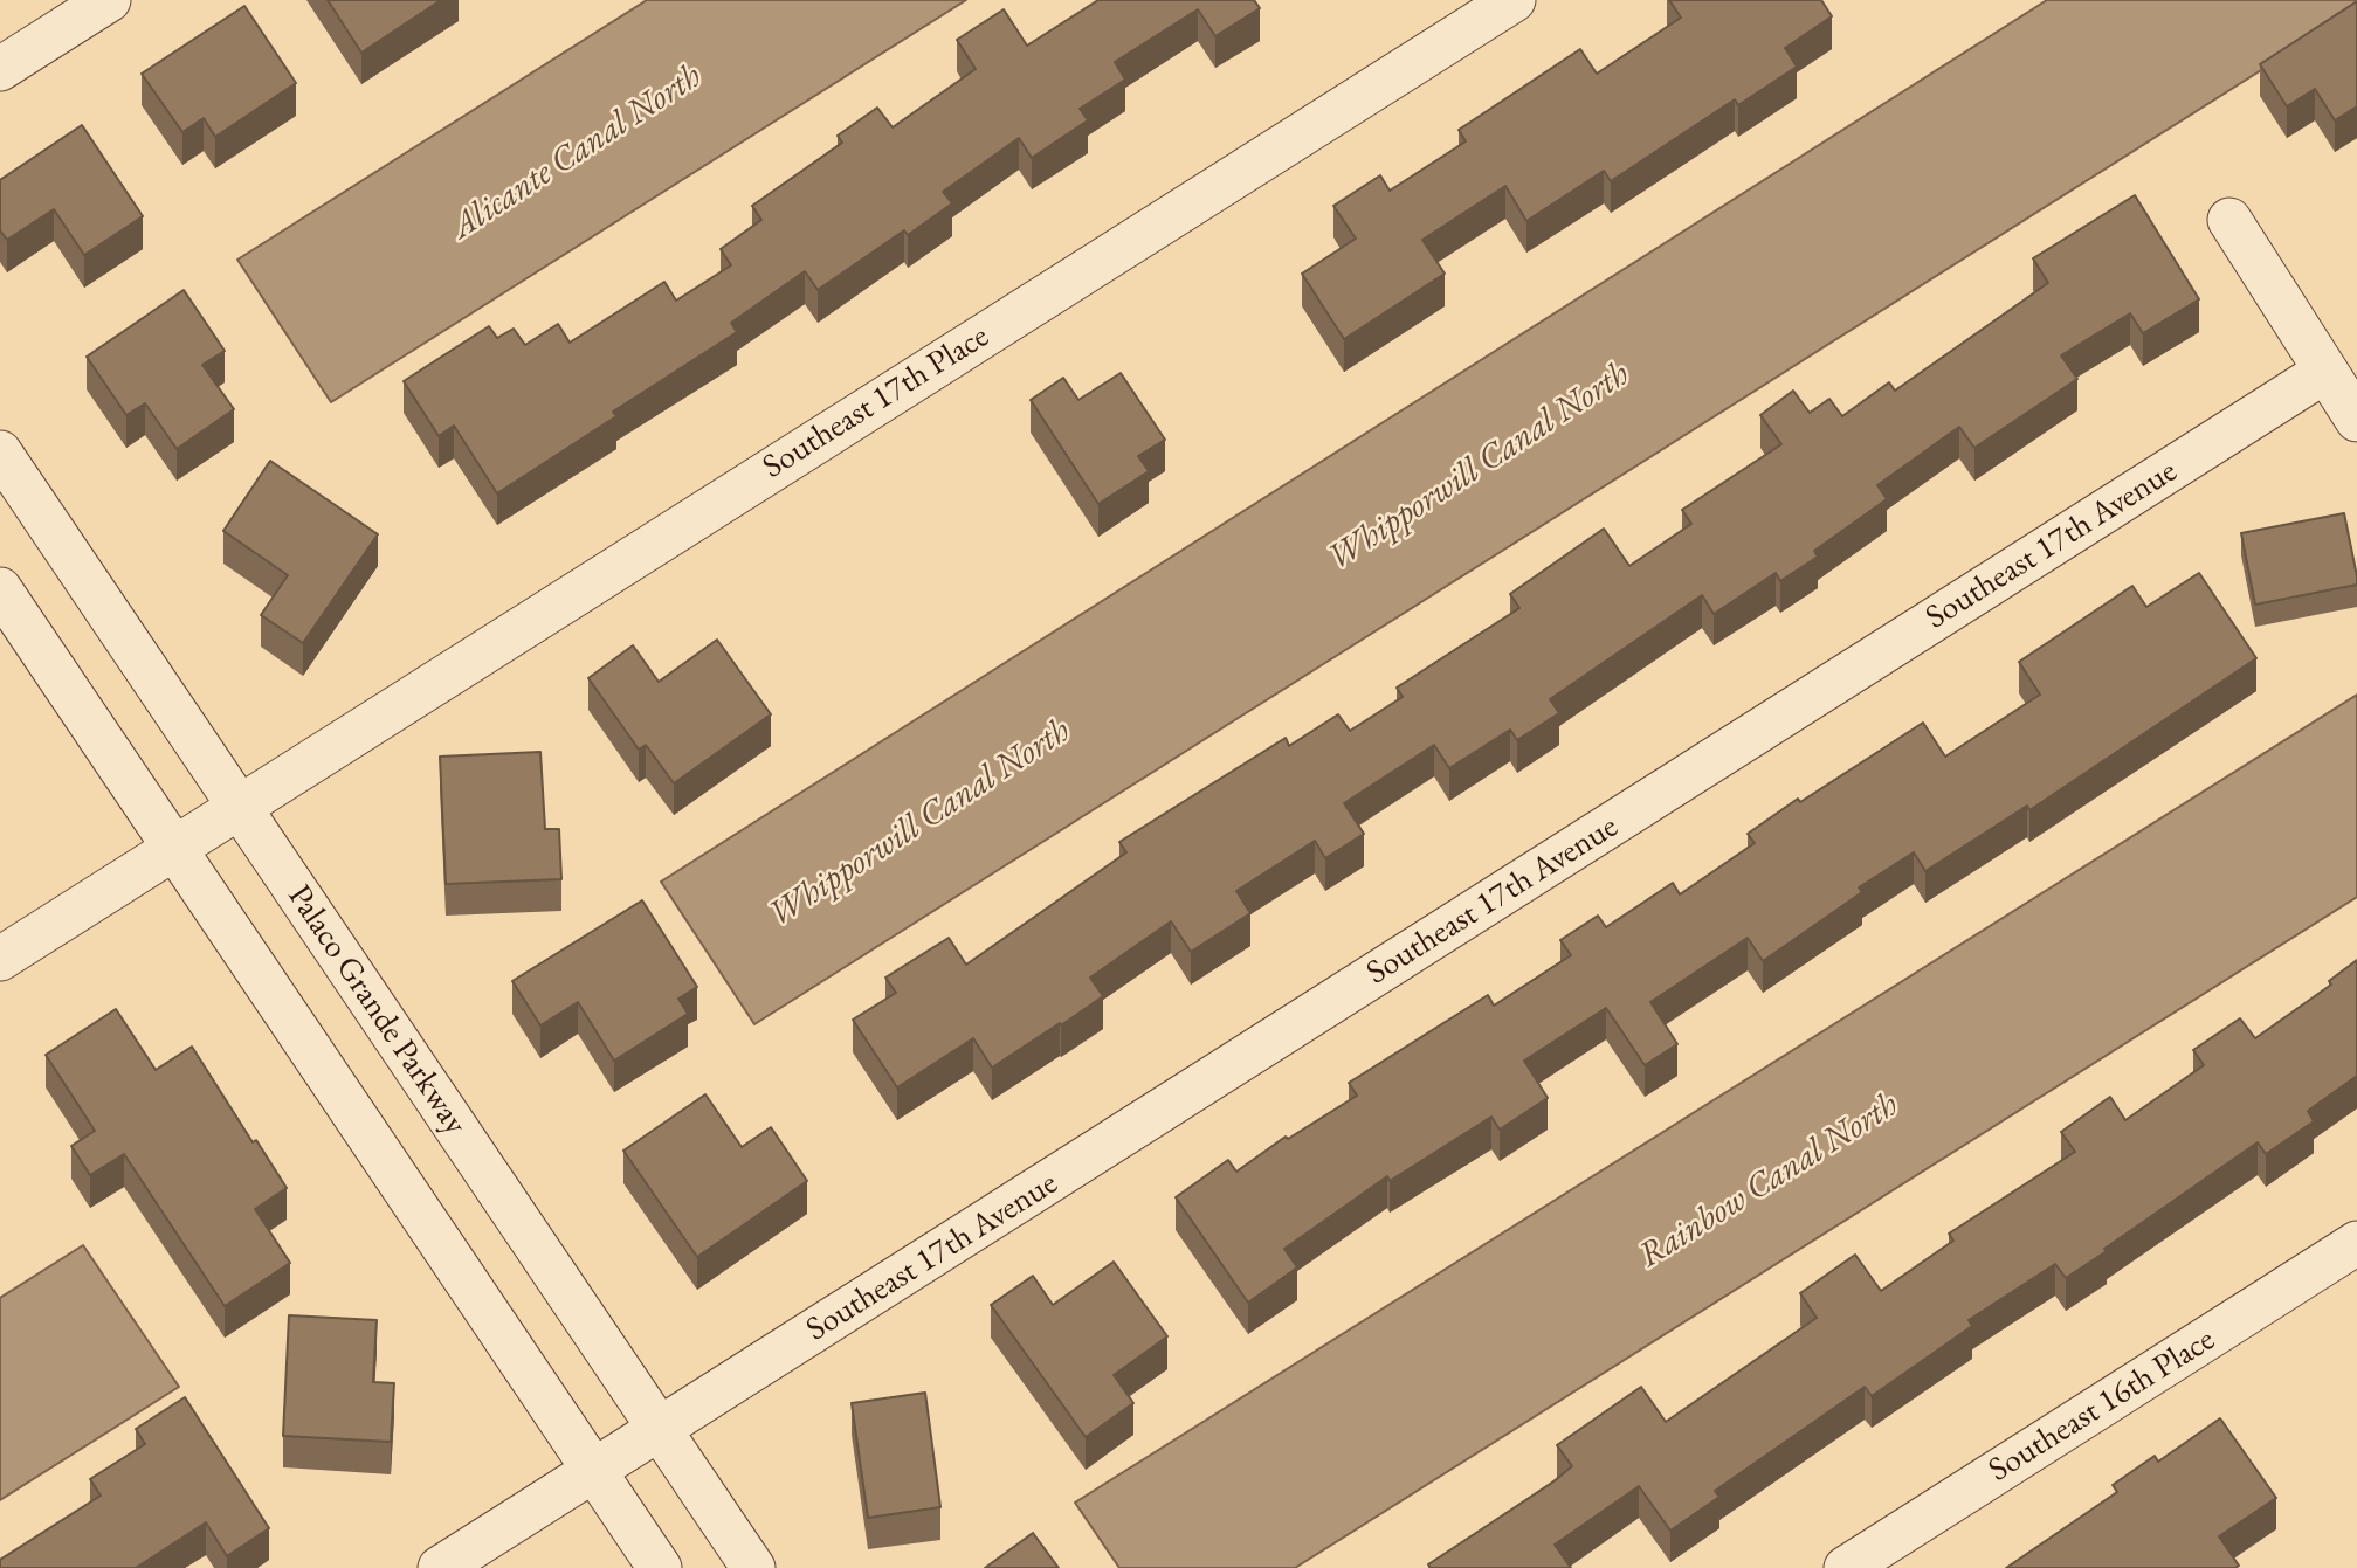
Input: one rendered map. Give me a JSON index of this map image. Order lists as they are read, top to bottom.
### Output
{
  "streets": {
    "street": [
      "Southeast 17th Place",
      "Southeast 17th Avenue",
      "Palaco Grande Parkway",
      "Southeast 16th Place"
    ]
  },
  "crossings": [
    ["Southeast 17th Place", "Palaco Grande Parkway"],
    ["Southeast 17th Avenue", "Palaco Grande Parkway"]
  ],
  "water": ["Alicante Canal North", "Whipporwill Canal North", "Rainbow Canal North"]
}
